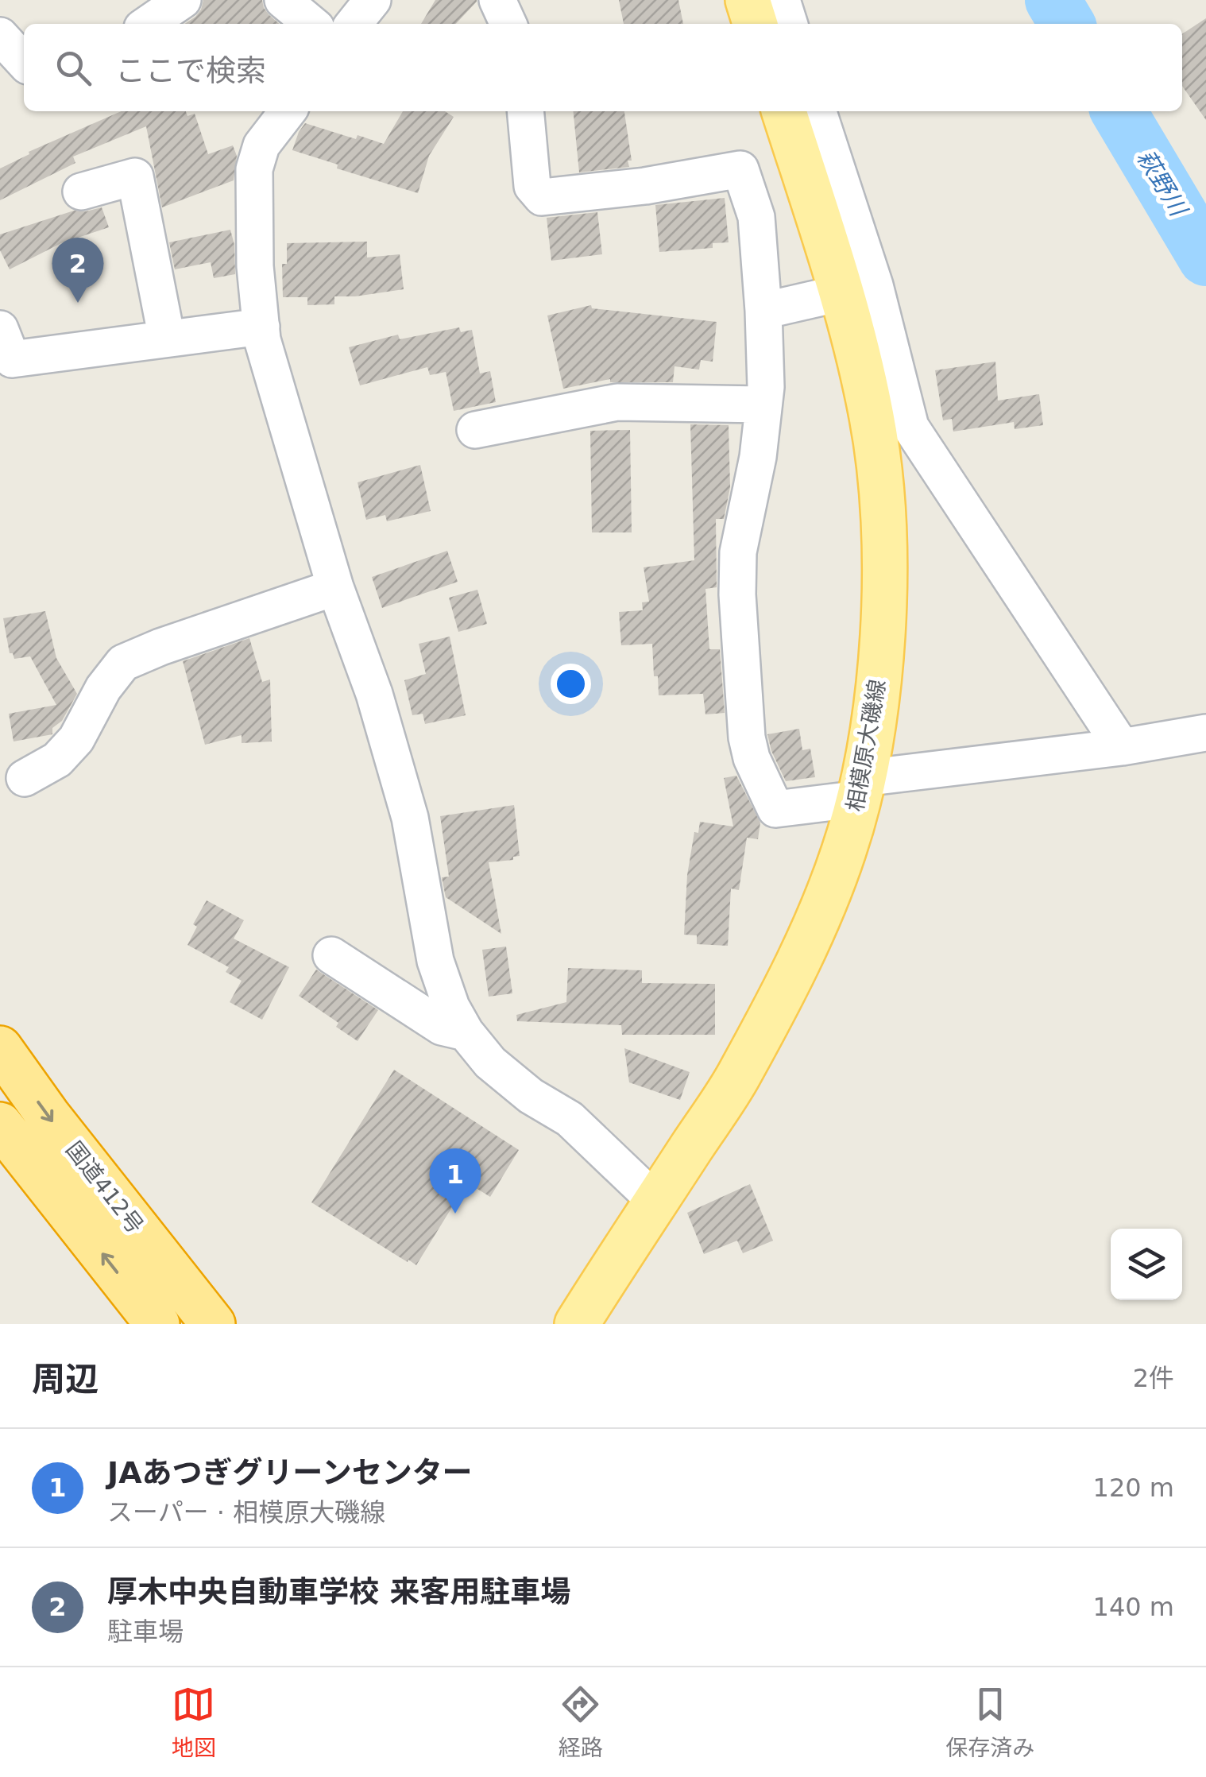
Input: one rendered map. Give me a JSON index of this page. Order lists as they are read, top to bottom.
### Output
{
  "streets": {
    "highway": ["国道412号"],
    "main road": ["相模原大磯線"]
  },
  "water": ["萩野川"],
  "page": {
    "search": "ここで検索",
    "pins": ["2", "1"],
    "heading": ["周辺", "2件"],
    "list": [
      {
        "mark": "1",
        "name": "JAあつぎグリーンセンター",
        "note": "スーパー · 相模原大磯線",
        "value": "120 m"
      },
      {
        "mark": "2",
        "name": "厚木中央自動車学校 来客用駐車場",
        "note": "駐車場",
        "value": "140 m"
      }
    ],
    "nav": ["地図", "経路", "保存済み"]
  }
}
